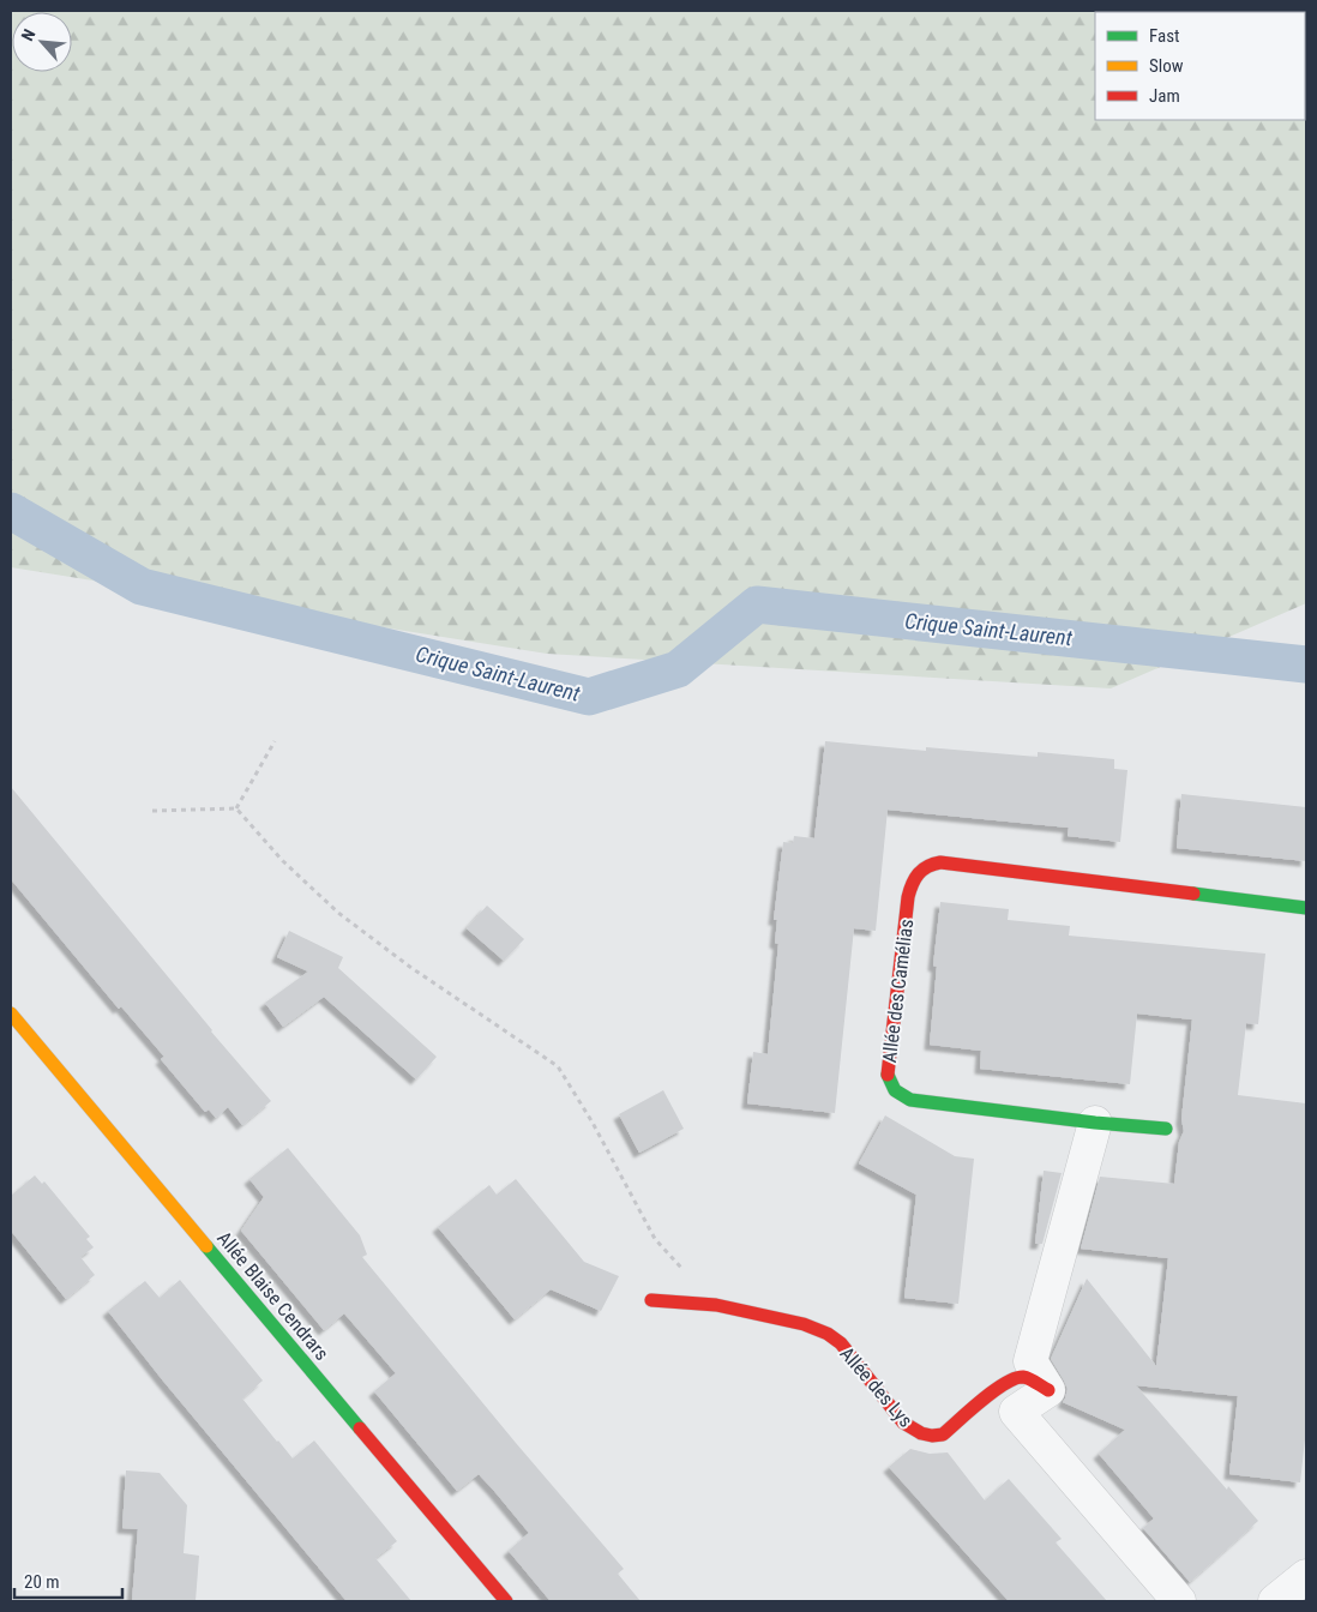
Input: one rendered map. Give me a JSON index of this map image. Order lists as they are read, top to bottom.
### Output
{
  "streets": {
    "street": ["Allée des Camélias", "Allée Blaise Cendrars", "Allée des Lys"]
  },
  "water": ["Crique Saint-Laurent"],
  "legend": ["Fast", "Slow", "Jam"],
  "scale_bar": "20 m",
  "north": "top left"
}
